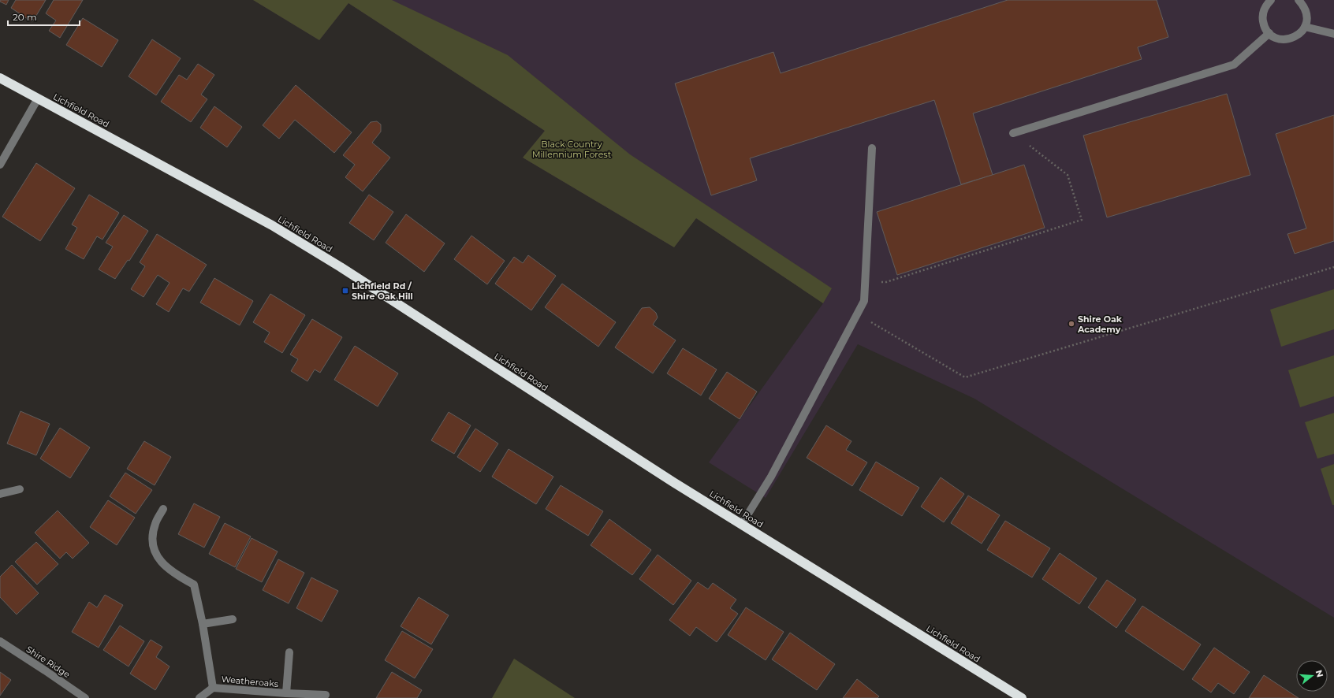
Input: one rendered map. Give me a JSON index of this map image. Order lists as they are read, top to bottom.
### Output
{
  "streets": {
    "highway": ["Lichfield Road"],
    "street": ["Shire Ridge", "Weatheroaks"]
  },
  "parks": ["Black Country Millennium Forest"],
  "places": {
    "transit": ["Lichfield Rd / Shire Oak Hill"],
    "other": ["Shire Oak Academy"]
  },
  "scale_bar": "20 m",
  "north": "right"
}
